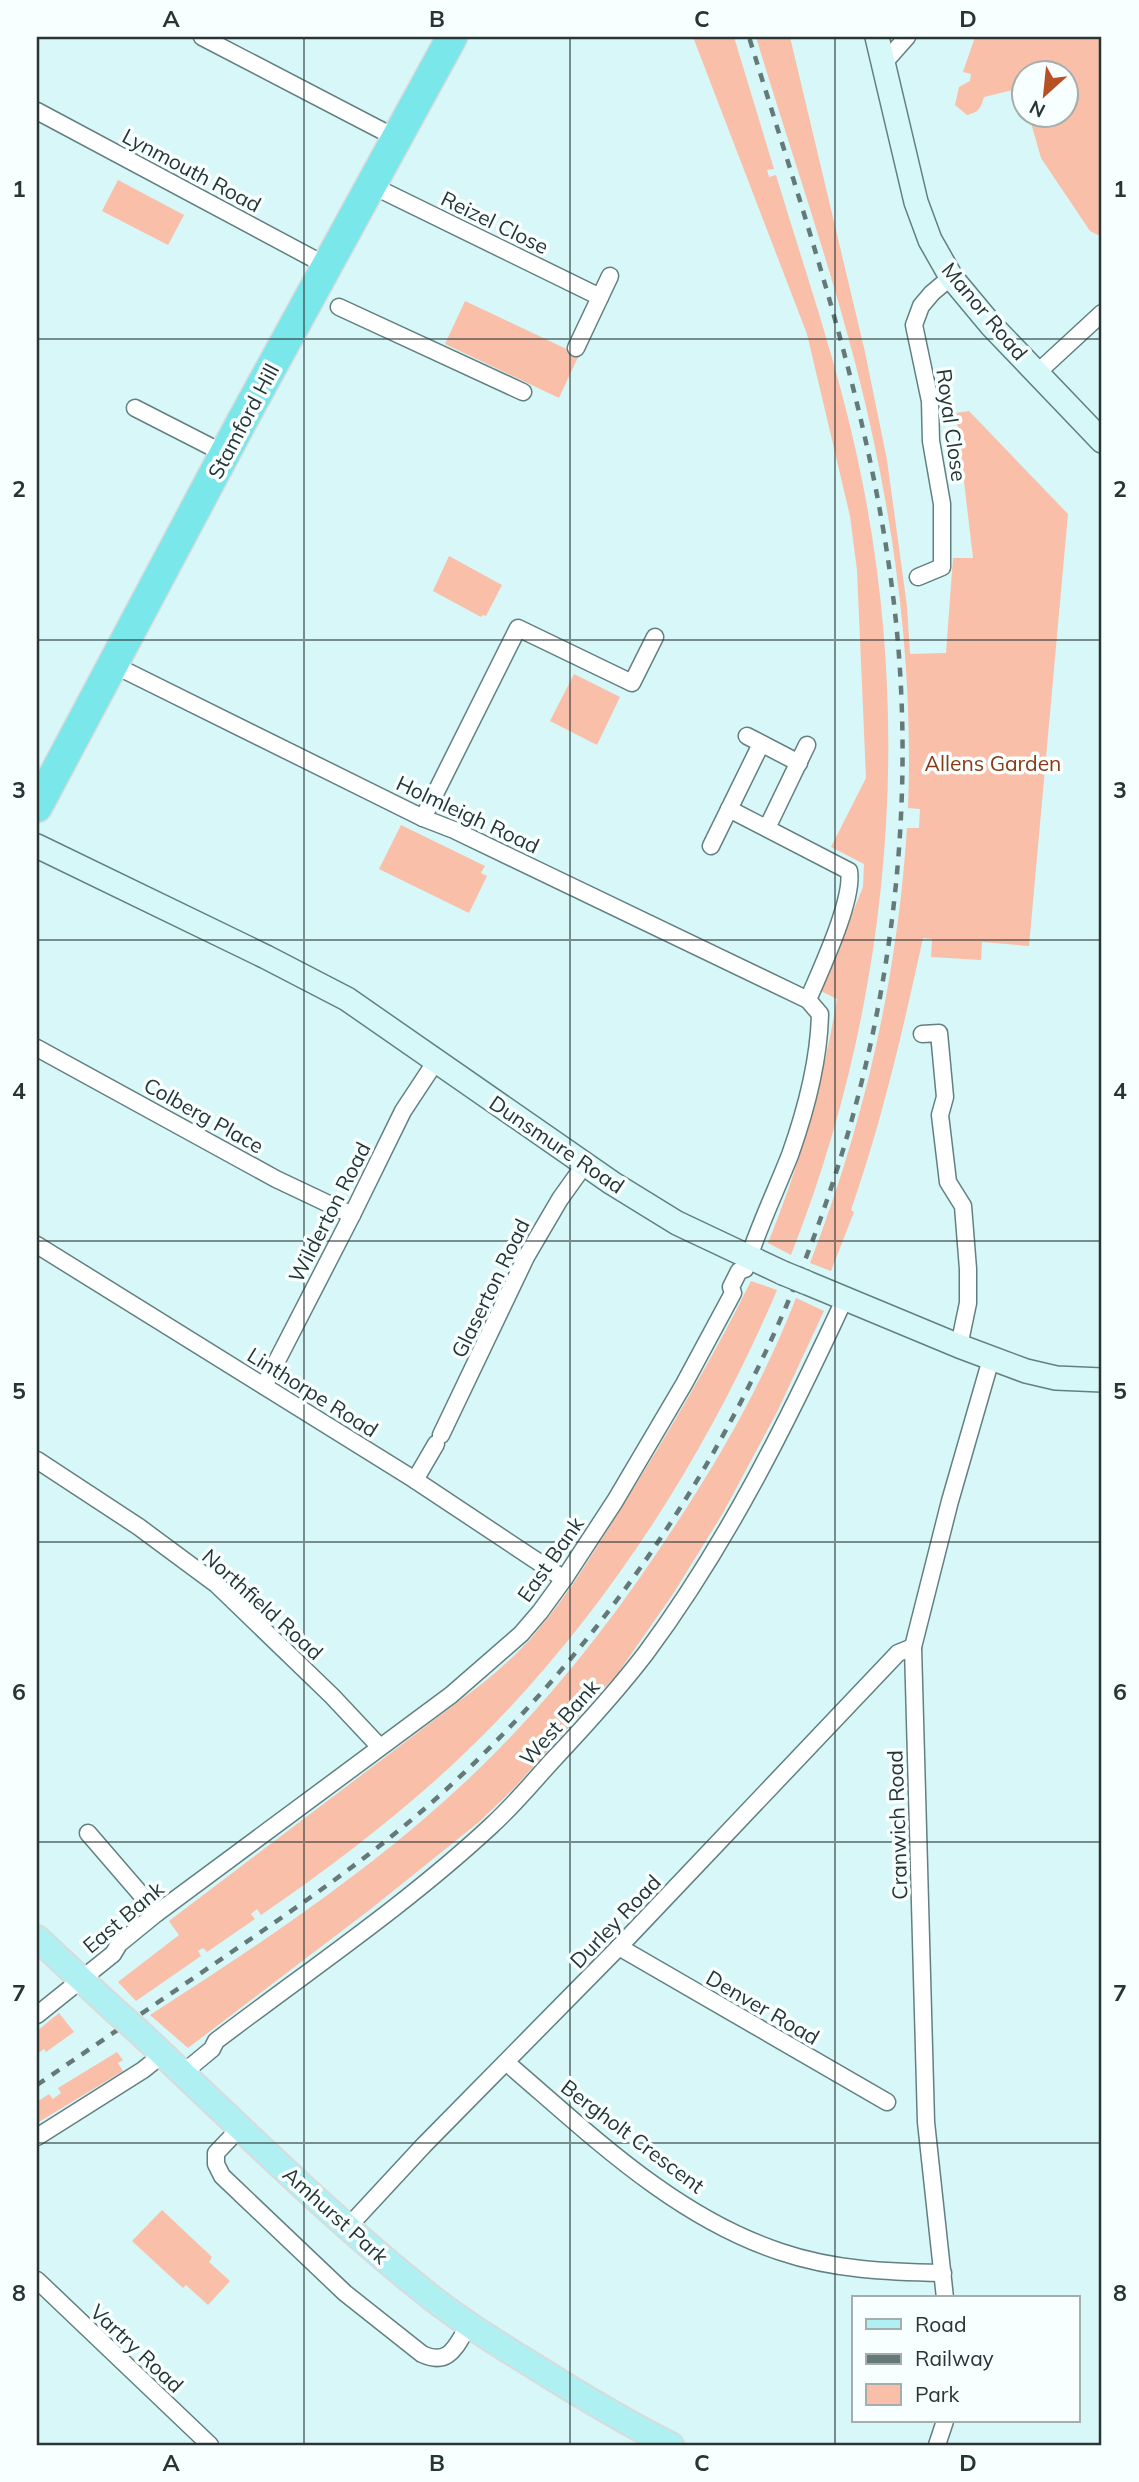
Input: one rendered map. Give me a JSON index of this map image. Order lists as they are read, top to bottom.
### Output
{
  "streets": {
    "highway": ["Stamford Hill"],
    "main road": ["Amhurst Park"],
    "street": [
      "Lynmouth Road",
      "Reizel Close",
      "Manor Road",
      "Royal Close",
      "Holmleigh Road",
      "Colberg Place",
      "Dunsmure Road",
      "Wilderton Road",
      "Glaserton Road",
      "Linthorpe Road",
      "East Bank",
      "Northfield Road",
      "West Bank",
      "Cranwich Road",
      "Durley Road",
      "Denver Road",
      "Bergholt Crescent",
      "Vartry Road"
    ]
  },
  "crossings": [
    ["Lynmouth Road", "Stamford Hill"],
    ["Reizel Close", "Stamford Hill"],
    ["Manor Road", "Royal Close"],
    ["Stamford Hill", "Holmleigh Road"],
    ["Holmleigh Road", "East Bank"],
    ["Colberg Place", "Wilderton Road"],
    ["Dunsmure Road", "Wilderton Road"],
    ["Dunsmure Road", "Glaserton Road"],
    ["Dunsmure Road", "East Bank"],
    ["Dunsmure Road", "West Bank"],
    ["Dunsmure Road", "Cranwich Road"],
    ["Wilderton Road", "Linthorpe Road"],
    ["Glaserton Road", "Linthorpe Road"],
    ["Linthorpe Road", "East Bank"],
    ["East Bank", "Northfield Road"],
    ["East Bank", "Amhurst Park"],
    ["West Bank", "Amhurst Park"],
    ["Cranwich Road", "Durley Road"],
    ["Cranwich Road", "Bergholt Crescent"],
    ["Durley Road", "Denver Road"],
    ["Durley Road", "Bergholt Crescent"],
    ["Durley Road", "Amhurst Park"]
  ],
  "parks": ["Allens Garden"],
  "legend": ["Road", "Railway", "Park"],
  "north": "bottom left",
  "grid": {
    "columns": [
      "A",
      "B",
      "C",
      "D"
    ],
    "rows": [
      "1",
      "2",
      "3",
      "4",
      "5",
      "6",
      "7",
      "8"
    ]
  }
}
